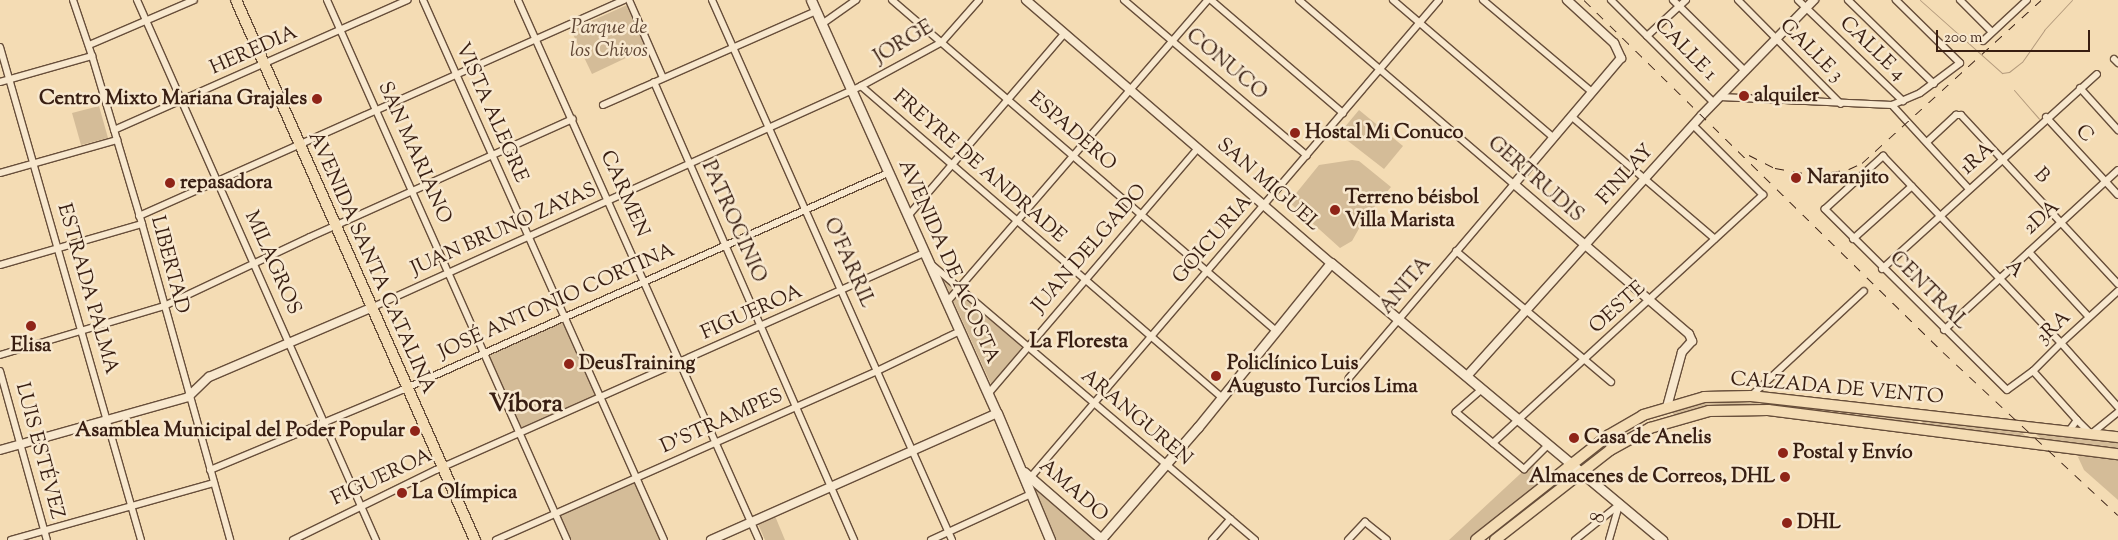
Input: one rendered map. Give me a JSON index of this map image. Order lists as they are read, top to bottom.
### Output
{
  "streets": {
    "main road": [
      "SAN MIGUEL",
      "AVENIDA DE ACOSTA",
      "AVENIDA SANTA CATALINA",
      "CALZADA DE VENTO",
      "AMADO"
    ],
    "street": [
      "JORGE",
      "CALLE 4",
      "CALLE 1",
      "HEREDIA",
      "CALLE 3",
      "CONUCO",
      "VISTA ALEGRE",
      "ESPADERO",
      "C",
      "SAN MARIANO",
      "1RA",
      "FREYRE DE ANDRADE",
      "FINLAY",
      "B",
      "GERTRUDIS",
      "CARMEN",
      "2DA",
      "PATROCINIO",
      "JUAN BRUNO ZAYAS",
      "GOICURIA",
      "JUAN DELGADO",
      "MILAGROS",
      "O'FARRIL",
      "LIBERTAD",
      "A",
      "ANITA",
      "ESTRADA PALMA",
      "CENTRAL",
      "JOSÉ ANTONIO CORTINA",
      "OESTE",
      "FIGUEROA",
      "3RA",
      "ARANGUREN",
      "D'STRAMPES",
      "LUIS ESTÉVEZ",
      "8"
    ]
  },
  "crossings": [
    ["JORGE", "ESPADERO"],
    ["JORGE", "FREYRE DE ANDRADE"],
    ["CALLE 4", "FINLAY"],
    ["CALLE 1", "FINLAY"],
    ["HEREDIA", "SAN MARIANO"],
    ["HEREDIA", "MILAGROS"],
    ["HEREDIA", "AVENIDA SANTA CATALINA"],
    ["HEREDIA", "LIBERTAD"],
    ["CALLE 3", "FINLAY"],
    ["CONUCO", "GOICURIA"],
    ["VISTA ALEGRE", "JUAN BRUNO ZAYAS"],
    ["VISTA ALEGRE", "JOSÉ ANTONIO CORTINA"],
    ["VISTA ALEGRE", "FIGUEROA"],
    ["VISTA ALEGRE", "D'STRAMPES"],
    ["ESPADERO", "GOICURIA"],
    ["ESPADERO", "JUAN DELGADO"],
    ["C", "1RA"],
    ["C", "2DA"],
    ["SAN MARIANO", "JUAN BRUNO ZAYAS"],
    ["SAN MARIANO", "JOSÉ ANTONIO CORTINA"],
    ["SAN MARIANO", "FIGUEROA"],
    ["SAN MARIANO", "D'STRAMPES"],
    ["1RA", "B"],
    ["1RA", "A"],
    ["1RA", "CENTRAL"],
    ["FREYRE DE ANDRADE", "GOICURIA"],
    ["FREYRE DE ANDRADE", "JUAN DELGADO"],
    ["FINLAY", "GERTRUDIS"],
    ["FINLAY", "SAN MIGUEL"],
    ["FINLAY", "OESTE"],
    ["B", "2DA"],
    ["GERTRUDIS", "GOICURIA"],
    ["GERTRUDIS", "ANITA"],
    ["GERTRUDIS", "OESTE"],
    ["GERTRUDIS", "CALZADA DE VENTO"],
    ["SAN MIGUEL", "GOICURIA"],
    ["SAN MIGUEL", "JUAN DELGADO"],
    ["SAN MIGUEL", "ANITA"],
    ["SAN MIGUEL", "OESTE"],
    ["SAN MIGUEL", "CALZADA DE VENTO"],
    ["SAN MIGUEL", "8"],
    ["CARMEN", "JUAN BRUNO ZAYAS"],
    ["CARMEN", "JOSÉ ANTONIO CORTINA"],
    ["CARMEN", "FIGUEROA"],
    ["CARMEN", "D'STRAMPES"],
    ["2DA", "A"],
    ["2DA", "CENTRAL"],
    ["PATROCINIO", "JUAN BRUNO ZAYAS"],
    ["PATROCINIO", "JOSÉ ANTONIO CORTINA"],
    ["PATROCINIO", "FIGUEROA"],
    ["PATROCINIO", "D'STRAMPES"],
    ["JUAN BRUNO ZAYAS", "AVENIDA DE ACOSTA"],
    ["JUAN BRUNO ZAYAS", "MILAGROS"],
    ["JUAN BRUNO ZAYAS", "AVENIDA SANTA CATALINA"],
    ["JUAN BRUNO ZAYAS", "O'FARRIL"],
    ["JUAN BRUNO ZAYAS", "LIBERTAD"],
    ["JUAN BRUNO ZAYAS", "ESTRADA PALMA"],
    ["JUAN BRUNO ZAYAS", "LUIS ESTÉVEZ"],
    ["GOICURIA", "ARANGUREN"],
    ["GOICURIA", "AMADO"],
    ["JUAN DELGADO", "AVENIDA DE ACOSTA"],
    ["JUAN DELGADO", "ARANGUREN"],
    ["AVENIDA DE ACOSTA", "JOSÉ ANTONIO CORTINA"],
    ["AVENIDA DE ACOSTA", "FIGUEROA"],
    ["AVENIDA DE ACOSTA", "ARANGUREN"],
    ["AVENIDA DE ACOSTA", "D'STRAMPES"],
    ["AVENIDA DE ACOSTA", "AMADO"],
    ["MILAGROS", "JOSÉ ANTONIO CORTINA"],
    ["MILAGROS", "FIGUEROA"],
    ["AVENIDA SANTA CATALINA", "JOSÉ ANTONIO CORTINA"],
    ["AVENIDA SANTA CATALINA", "FIGUEROA"],
    ["O'FARRIL", "JOSÉ ANTONIO CORTINA"],
    ["O'FARRIL", "FIGUEROA"],
    ["O'FARRIL", "D'STRAMPES"],
    ["LIBERTAD", "JOSÉ ANTONIO CORTINA"],
    ["A", "CENTRAL"],
    ["A", "3RA"],
    ["CENTRAL", "3RA"]
  ],
  "districts": ["La Floresta", "Víbora"],
  "parks": ["Parque de los Chivos"],
  "places": [
    "alquiler",
    "Centro Mixto Mariana Grajales",
    "Hostal Mi Conuco",
    "Naranjito",
    "repasadora",
    "Terreno béisbol Villa Marista",
    "Elisa",
    "DeusTraining",
    "Policlínico Luis Augusto Turcios Lima",
    "Asamblea Municipal del Poder Popular",
    "Casa de Anelis",
    "Postal y Envío",
    "Almacenes de Correos, DHL",
    "La Olímpica",
    "DHL"
  ],
  "scale_bar": "200 m"
}
